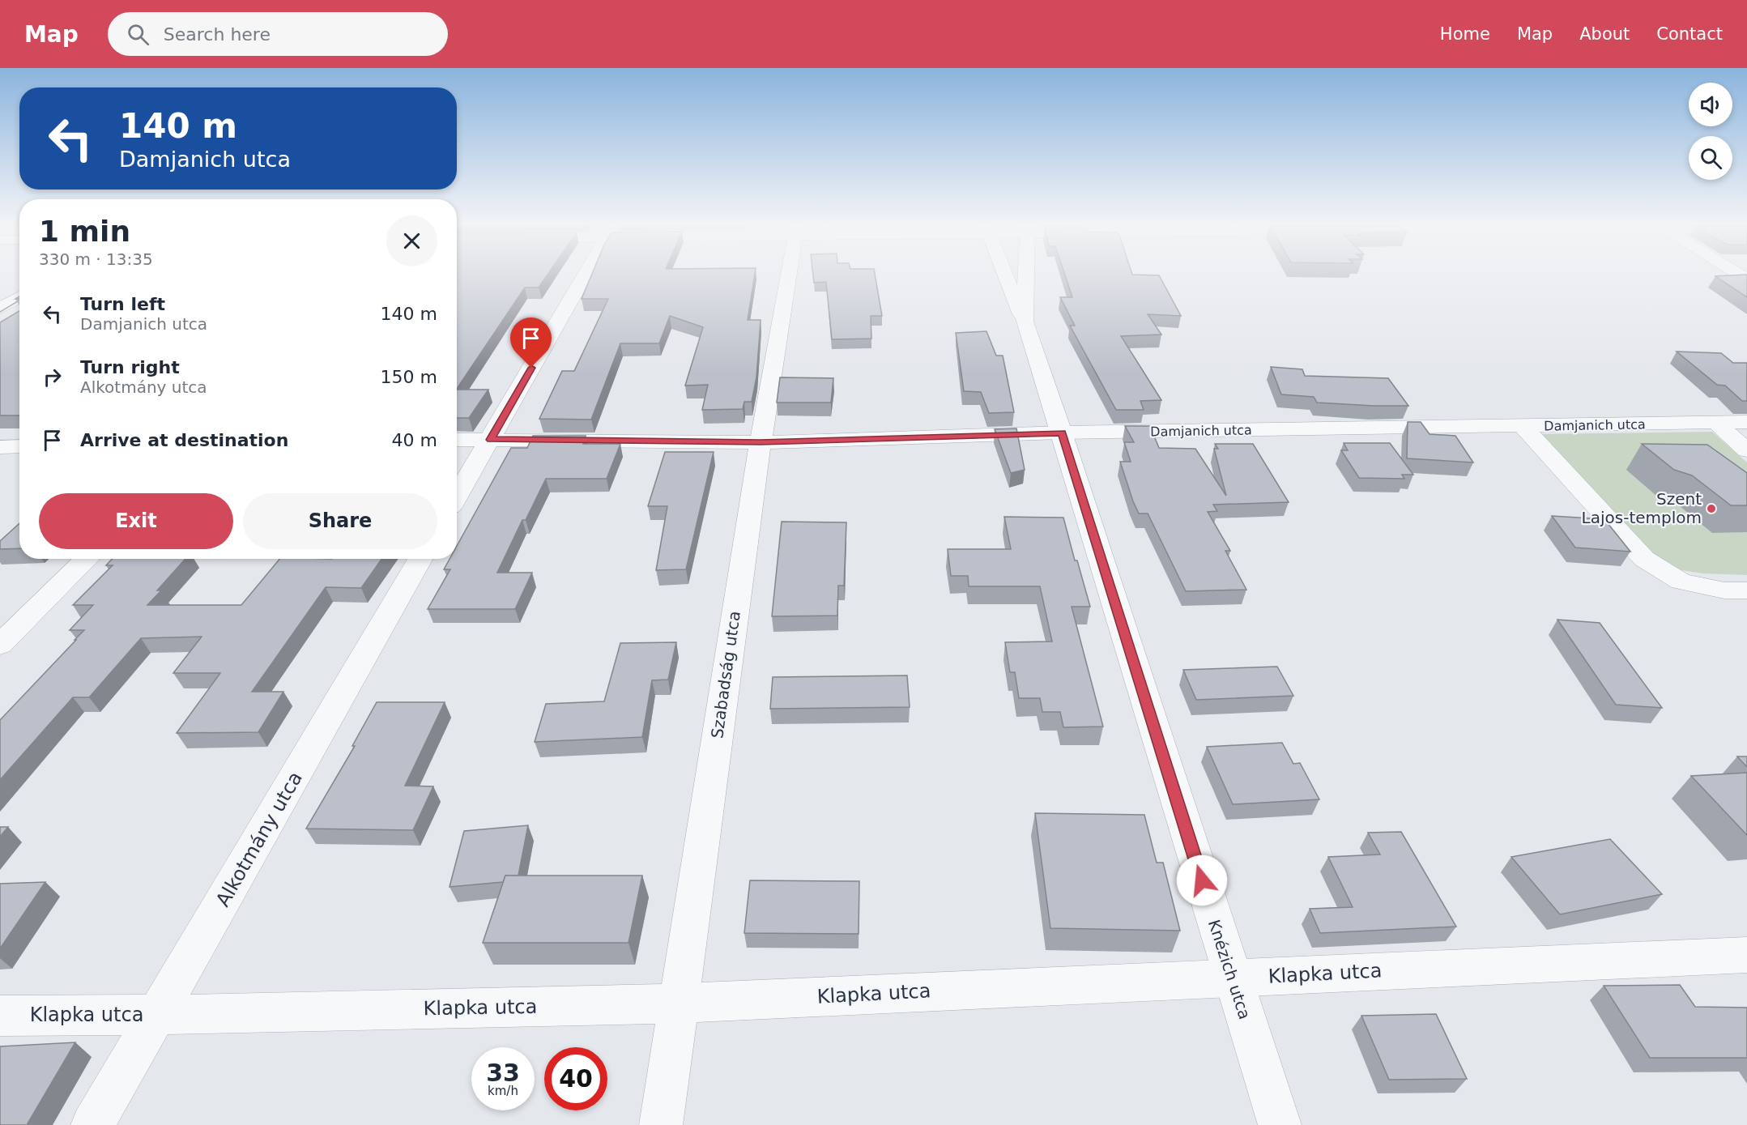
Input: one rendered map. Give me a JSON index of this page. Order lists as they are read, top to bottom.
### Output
{
  "streets": {
    "street": [
      "Damjanich utca",
      "Szabadság utca",
      "Alkotmány utca",
      "Knézich utca",
      "Klapka utca"
    ]
  },
  "crossings": [
    ["Damjanich utca", "Szabadság utca"],
    ["Damjanich utca", "Knézich utca"],
    ["Szabadság utca", "Klapka utca"],
    ["Alkotmány utca", "Klapka utca"],
    ["Knézich utca", "Klapka utca"]
  ],
  "places": ["Szent Lajos-templom"],
  "page": {
    "header": "Map",
    "search": "Search here",
    "nav": [
      "Home",
      "Map",
      "About",
      "Contact"
    ],
    "turn": ["140 m", "Damjanich utca"],
    "heading": ["1 min", "330 m · 13:35"],
    "list": [
      {
        "name": "Turn left",
        "note": "Damjanich utca",
        "value": "140 m"
      },
      {
        "name": "Turn right",
        "note": "Alkotmány utca",
        "value": "150 m"
      },
      {
        "name": "Arrive at destination",
        "value": "40 m"
      }
    ],
    "buttons": ["Exit", "Share"],
    "speed": "33 km/h",
    "limit": "40"
  }
}
